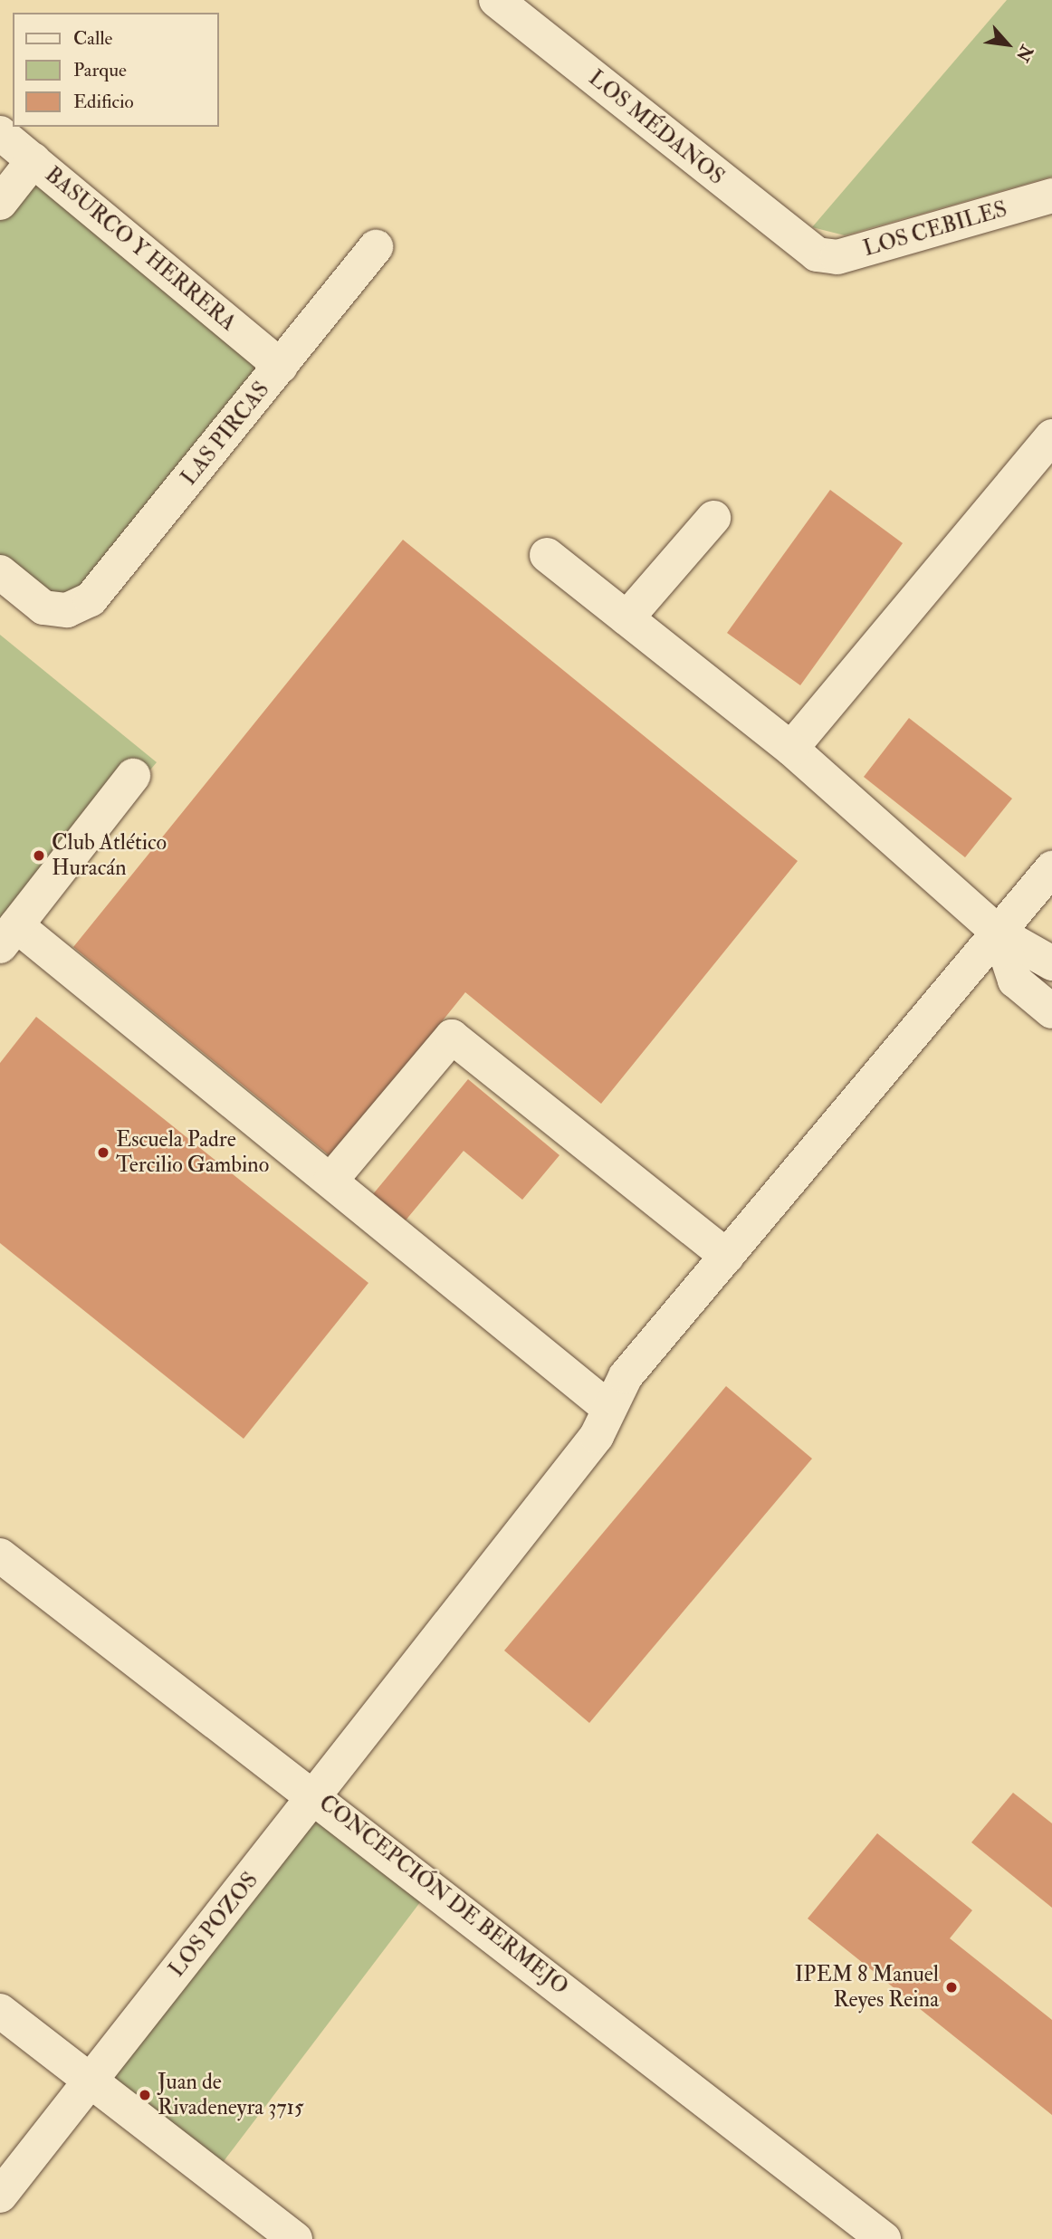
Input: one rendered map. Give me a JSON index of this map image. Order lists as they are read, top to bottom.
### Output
{
  "streets": {
    "street": [
      "LOS MÉDANOS",
      "LOS CEBILES",
      "BASURCO Y HERRERA",
      "LAS PIRCAS",
      "CONCEPCIÓN DE BERMEJO",
      "LOS POZOS"
    ]
  },
  "crossings": [
    ["LOS MÉDANOS", "LOS CEBILES"],
    ["BASURCO Y HERRERA", "LAS PIRCAS"],
    ["CONCEPCIÓN DE BERMEJO", "LOS POZOS"]
  ],
  "places": [
    "Club Atlético Huracán",
    "Escuela Padre Tercilio Gambino",
    "IPEM 8 Manuel Reyes Reina",
    "Juan de Rivadeneyra 3715"
  ],
  "legend": ["Calle", "Parque", "Edificio"],
  "north": "bottom right"
}
